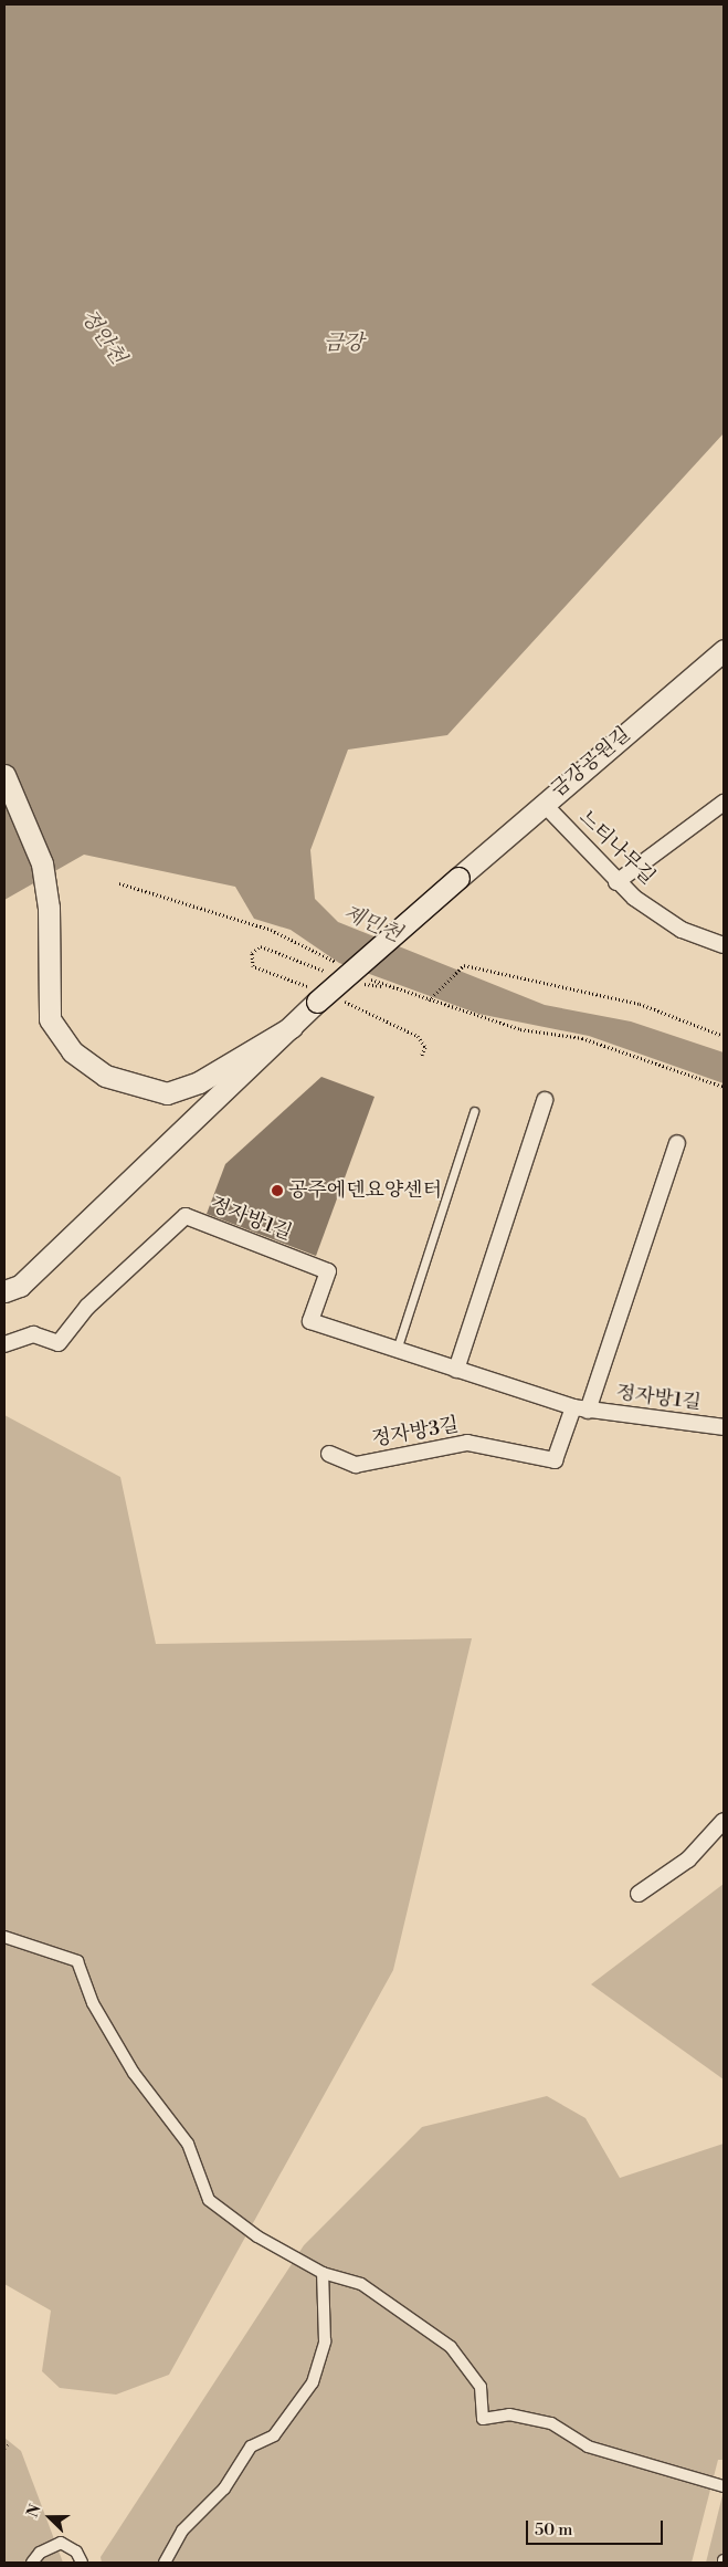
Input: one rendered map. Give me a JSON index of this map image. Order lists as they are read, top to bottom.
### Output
{
  "streets": {
    "main road": ["금강공원길"],
    "street": ["느티나무길", "정자방1길", "정자방3길"]
  },
  "crossings": [
    ["금강공원길", "느티나무길"],
    ["정자방1길", "정자방3길"]
  ],
  "water": ["정안천", "금강", "제민천"],
  "places": ["공주에덴요양센터"],
  "scale_bar": "50 m",
  "north": "left"
}
